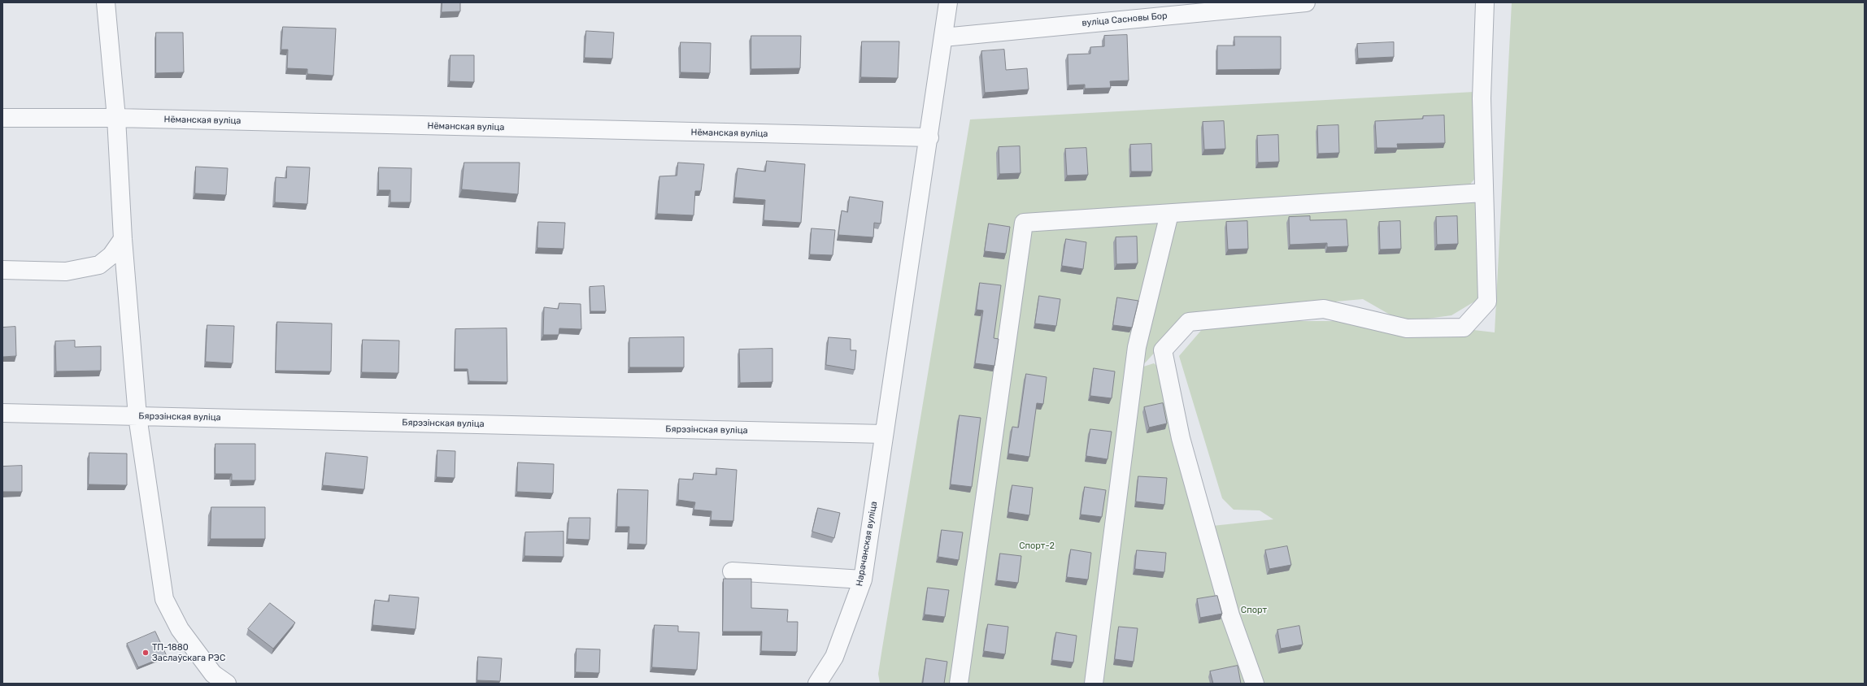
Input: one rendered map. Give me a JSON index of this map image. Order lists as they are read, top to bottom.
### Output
{
  "streets": {
    "street": [
      "вуліца Сасновы Бор",
      "Нёманская вуліца",
      "Бярэзінская вуліца",
      "Нарачанская вуліца"
    ]
  },
  "crossings": [
    ["вуліца Сасновы Бор", "Нарачанская вуліца"],
    ["Нёманская вуліца", "Нарачанская вуліца"],
    ["Бярэзінская вуліца", "Нарачанская вуліца"]
  ],
  "parks": ["Спорт-2", "Спорт"],
  "places": ["ТП-1880 Заслаўскага РЭС"]
}
